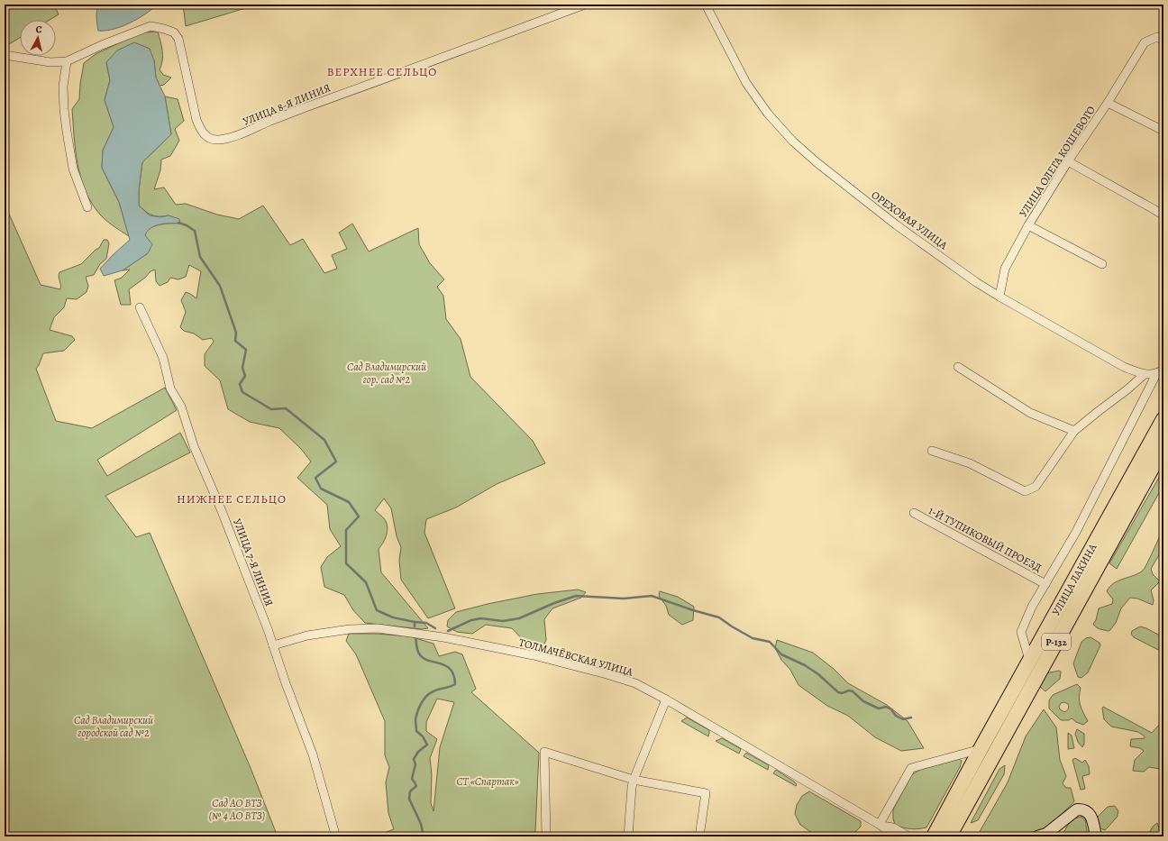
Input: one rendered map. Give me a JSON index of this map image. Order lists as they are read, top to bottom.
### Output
{
  "streets": {
    "highway": ["УЛИЦА ЛАКИНА", "Р-132"],
    "street": [
      "УЛИЦА 8-Я ЛИНИЯ",
      "УЛИЦА ОЛЕГА КОШЕВОГО",
      "ОРЕХОВАЯ УЛИЦА",
      "1-Й ТУПИКОВЫЙ ПРОЕЗД",
      "УЛИЦА 7-Я ЛИНИЯ",
      "ТОЛМАЧЁВСКАЯ УЛИЦА"
    ]
  },
  "crossings": [
    ["УЛИЦА ОЛЕГА КОШЕВОГО", "ОРЕХОВАЯ УЛИЦА"],
    ["УЛИЦА 7-Я ЛИНИЯ", "ТОЛМАЧЁВСКАЯ УЛИЦА"]
  ],
  "districts": ["ВЕРХНЕЕ СЕЛЬЦО", "НИЖНЕЕ СЕЛЬЦО"],
  "parks": [
    "Сад Владимирский гор. сад №2",
    "Сад Владимирский городской сад №2",
    "СТ «Спартак»",
    "Сад АО ВТЗ (№ 4 АО ВТЗ)"
  ],
  "north": "top"
}
